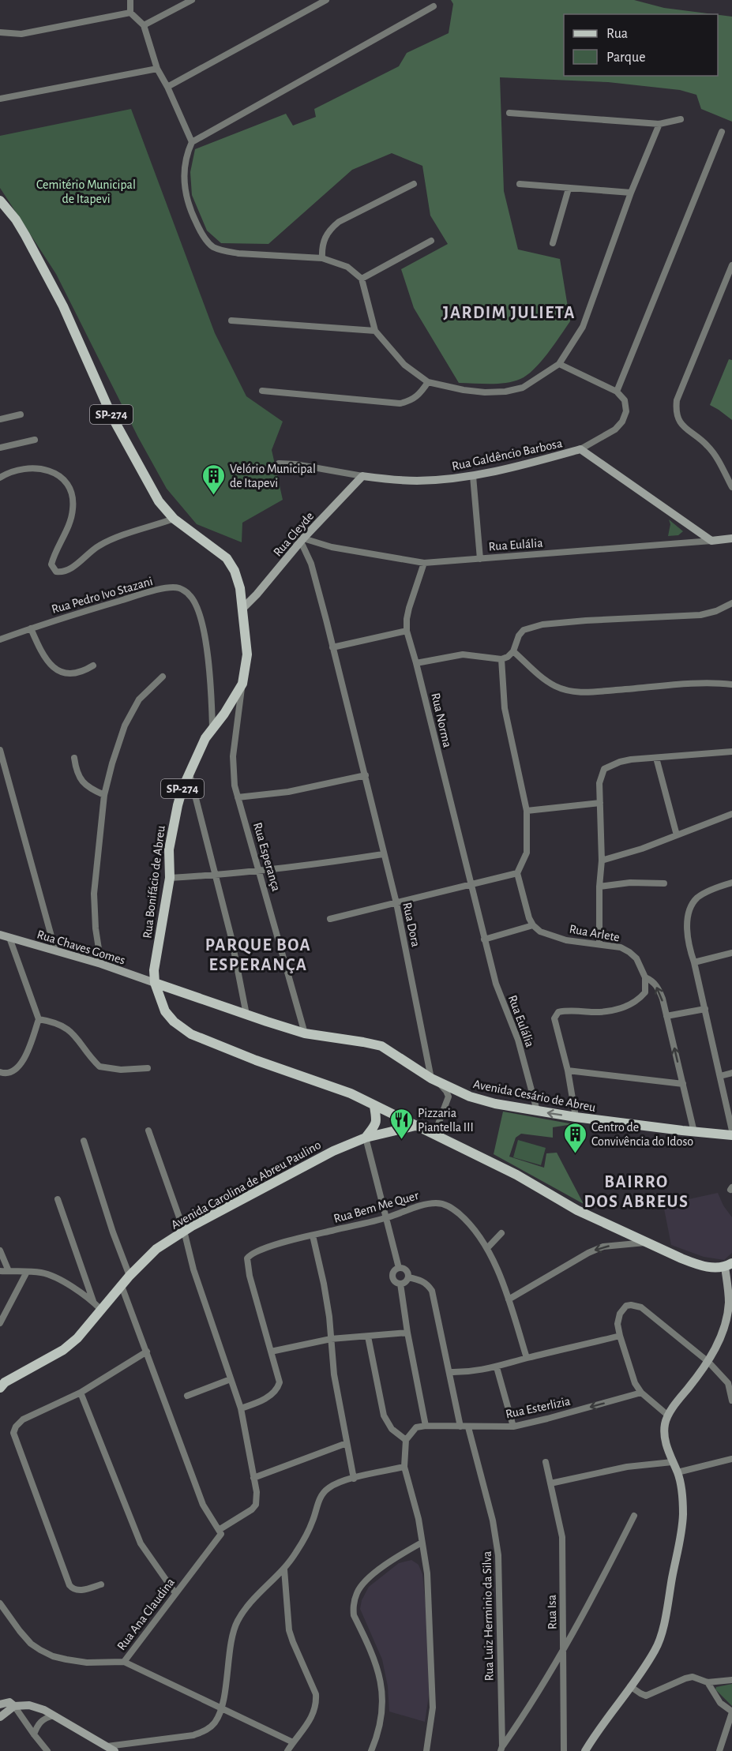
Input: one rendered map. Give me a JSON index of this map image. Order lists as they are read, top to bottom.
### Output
{
  "streets": {
    "main road": [
      "SP-274",
      "Rua Bonifácio de Abreu",
      "Avenida Cesário de Abreu",
      "Avenida Carolina de Abreu Paulino"
    ],
    "street": [
      "Rua Galdêncio Barbosa",
      "Rua Cleyde",
      "Rua Eulália",
      "Rua Pedro Ivo Stazani",
      "Rua Norma",
      "Rua Esperança",
      "Rua Dora",
      "Rua Arlete",
      "Rua Chaves Gomes",
      "Rua Bem Me Quer",
      "Rua Esterlizia",
      "Rua Isa",
      "Rua Ana Claudina",
      "Rua Luiz Herminio da Silva"
    ]
  },
  "crossings": [
    ["SP-274", "Rua Cleyde"],
    ["SP-274", "Rua Bonifácio de Abreu"],
    ["SP-274", "Avenida Carolina de Abreu Paulino"],
    ["Rua Galdêncio Barbosa", "Rua Cleyde"],
    ["Rua Galdêncio Barbosa", "Rua Eulália"],
    ["Rua Cleyde", "Rua Eulália"],
    ["Rua Cleyde", "Rua Bonifácio de Abreu"],
    ["Rua Cleyde", "Rua Dora"],
    ["Rua Eulália", "Rua Norma"],
    ["Rua Eulália", "Rua Dora"],
    ["Rua Eulália", "Avenida Cesário de Abreu"],
    ["Rua Pedro Ivo Stazani", "Rua Bonifácio de Abreu"],
    ["Rua Esperança", "Rua Bonifácio de Abreu"],
    ["Rua Esperança", "Avenida Cesário de Abreu"],
    ["Rua Bonifácio de Abreu", "Rua Chaves Gomes"],
    ["Rua Bonifácio de Abreu", "Avenida Cesário de Abreu"],
    ["Rua Bonifácio de Abreu", "Avenida Carolina de Abreu Paulino"],
    ["Rua Dora", "Avenida Cesário de Abreu"],
    ["Rua Arlete", "Avenida Cesário de Abreu"],
    ["Rua Chaves Gomes", "Avenida Cesário de Abreu"],
    ["Avenida Carolina de Abreu Paulino", "Rua Ana Claudina"],
    ["Rua Esterlizia", "Rua Luiz Herminio da Silva"]
  ],
  "one_way": ["Rua Esterlizia"],
  "districts": ["JARDIM JULIETA", "PARQUE BOA ESPERANÇA", "BAIRRO DOS ABREUS"],
  "parks": ["Cemitério Municipal de Itapevi"],
  "places": {
    "building": ["Velório Municipal de Itapevi", "Centro de Convivência do Idoso"],
    "restaurant": ["Pizzaria Piantella III"]
  },
  "legend": ["Rua", "Parque"]
}
